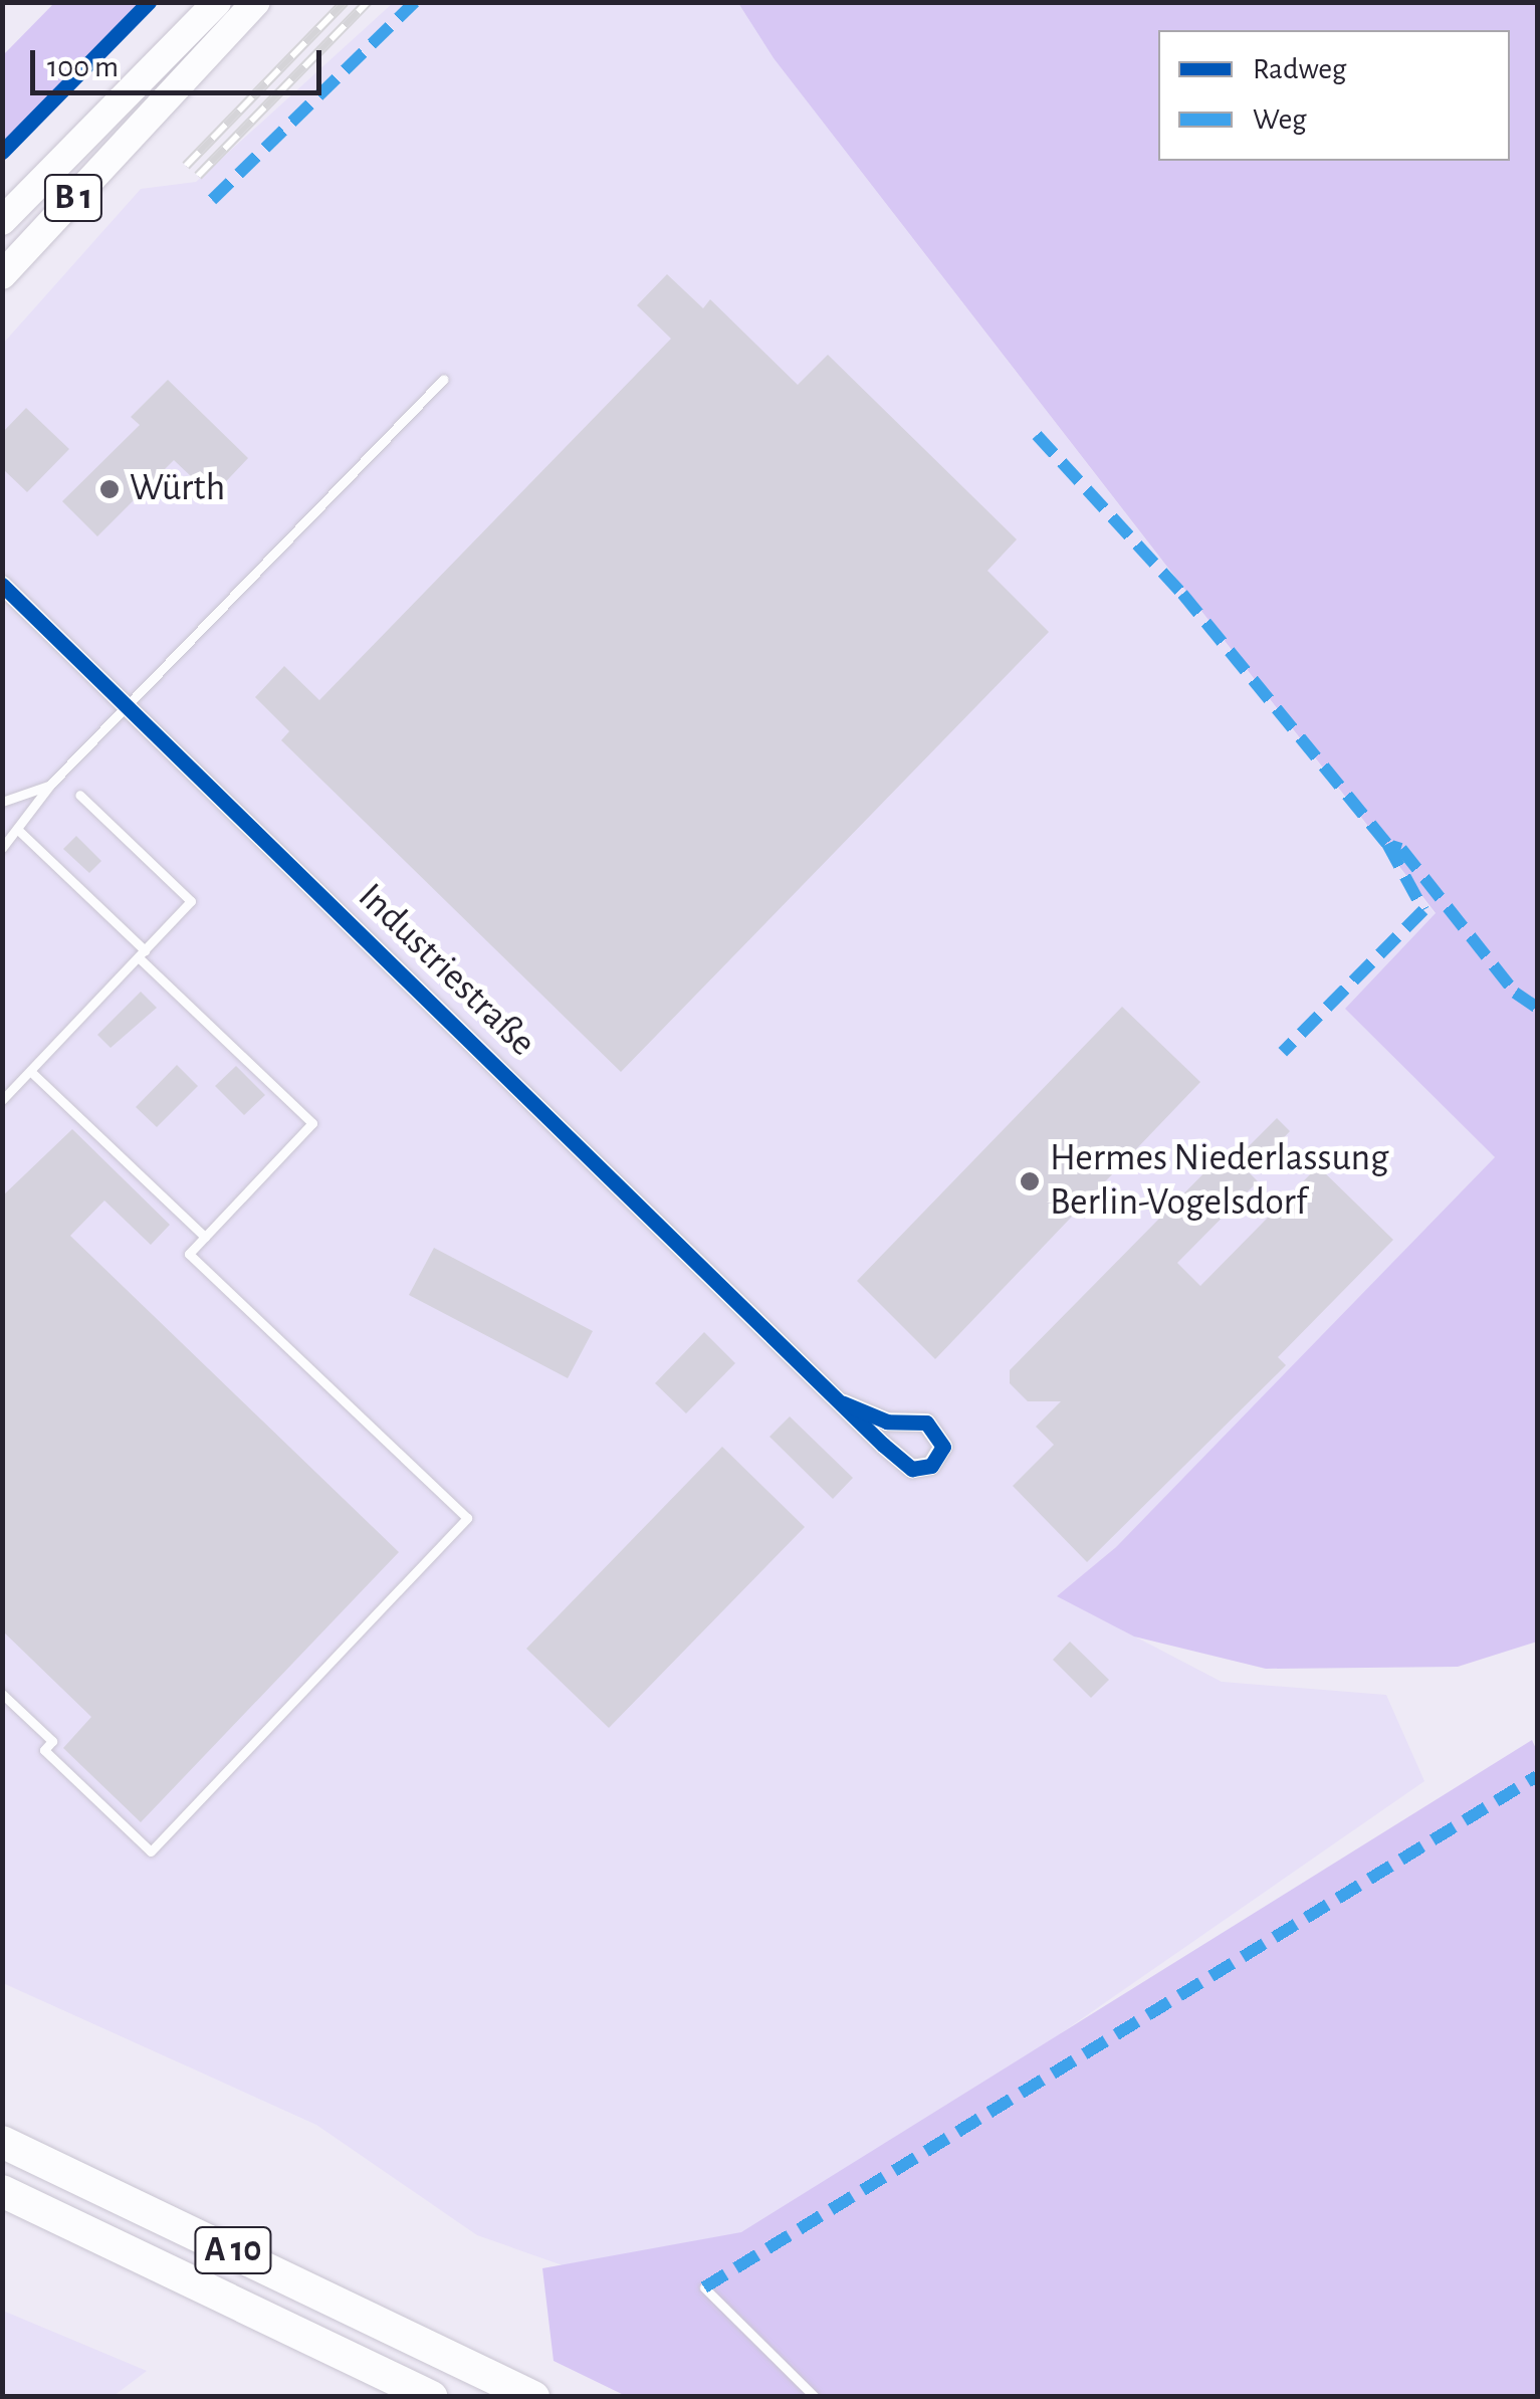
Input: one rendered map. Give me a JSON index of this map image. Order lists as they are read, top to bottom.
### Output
{
  "streets": {
    "highway": ["A 10"],
    "main road": ["B 1"],
    "street": ["Industriestraße"]
  },
  "places": ["Würth", "Hermes Niederlassung Berlin-Vogelsdorf"],
  "legend": ["Radweg", "Weg"],
  "scale_bar": "100 m"
}
